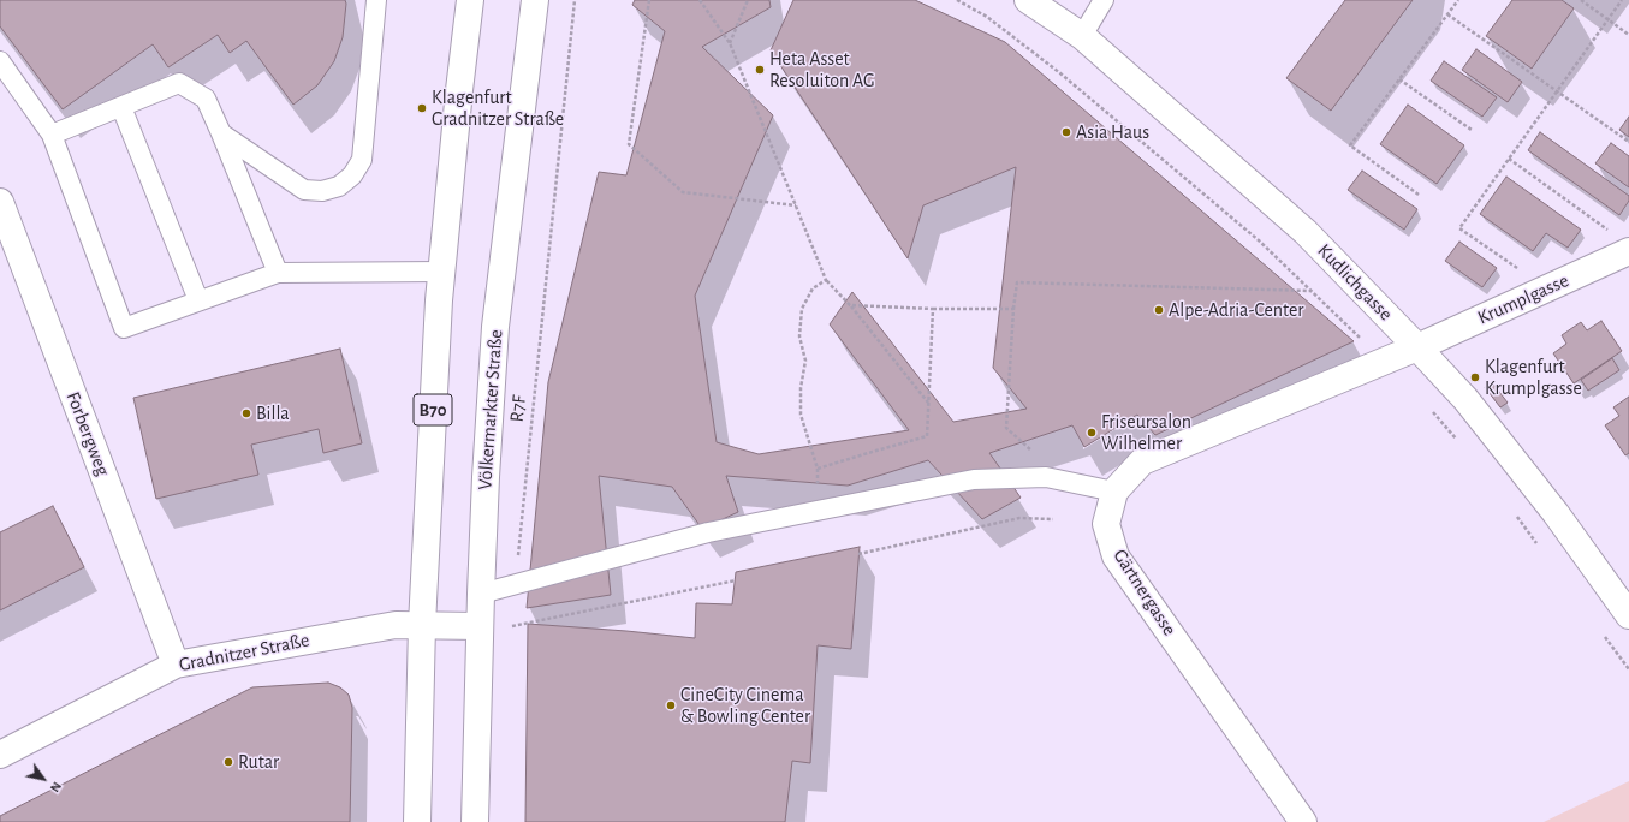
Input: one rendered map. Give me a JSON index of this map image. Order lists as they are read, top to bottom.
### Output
{
  "streets": {
    "street": [
      "Kudlichgasse",
      "Krumplgasse",
      "B70",
      "Völkermarkter Straße",
      "Forbergweg",
      "Gärtnergasse",
      "Gradnitzer Straße"
    ],
    "path": ["R7F"]
  },
  "crossings": [
    ["Kudlichgasse", "Krumplgasse"],
    ["Kudlichgasse", "Gärtnergasse"],
    ["Krumplgasse", "Gärtnergasse"],
    ["B70", "Gradnitzer Straße"],
    ["Völkermarkter Straße", "Gradnitzer Straße"],
    ["Forbergweg", "Gradnitzer Straße"]
  ],
  "places": [
    "Heta Asset Resoluiton AG",
    "Klagenfurt Gradnitzer Straße",
    "Asia Haus",
    "Alpe-Adria-Center",
    "Klagenfurt Krumplgasse",
    "Billa",
    "Friseursalon Wilhelmer",
    "CineCity Cinema & Bowling Center",
    "Rutar"
  ],
  "north": "bottom right"
}
